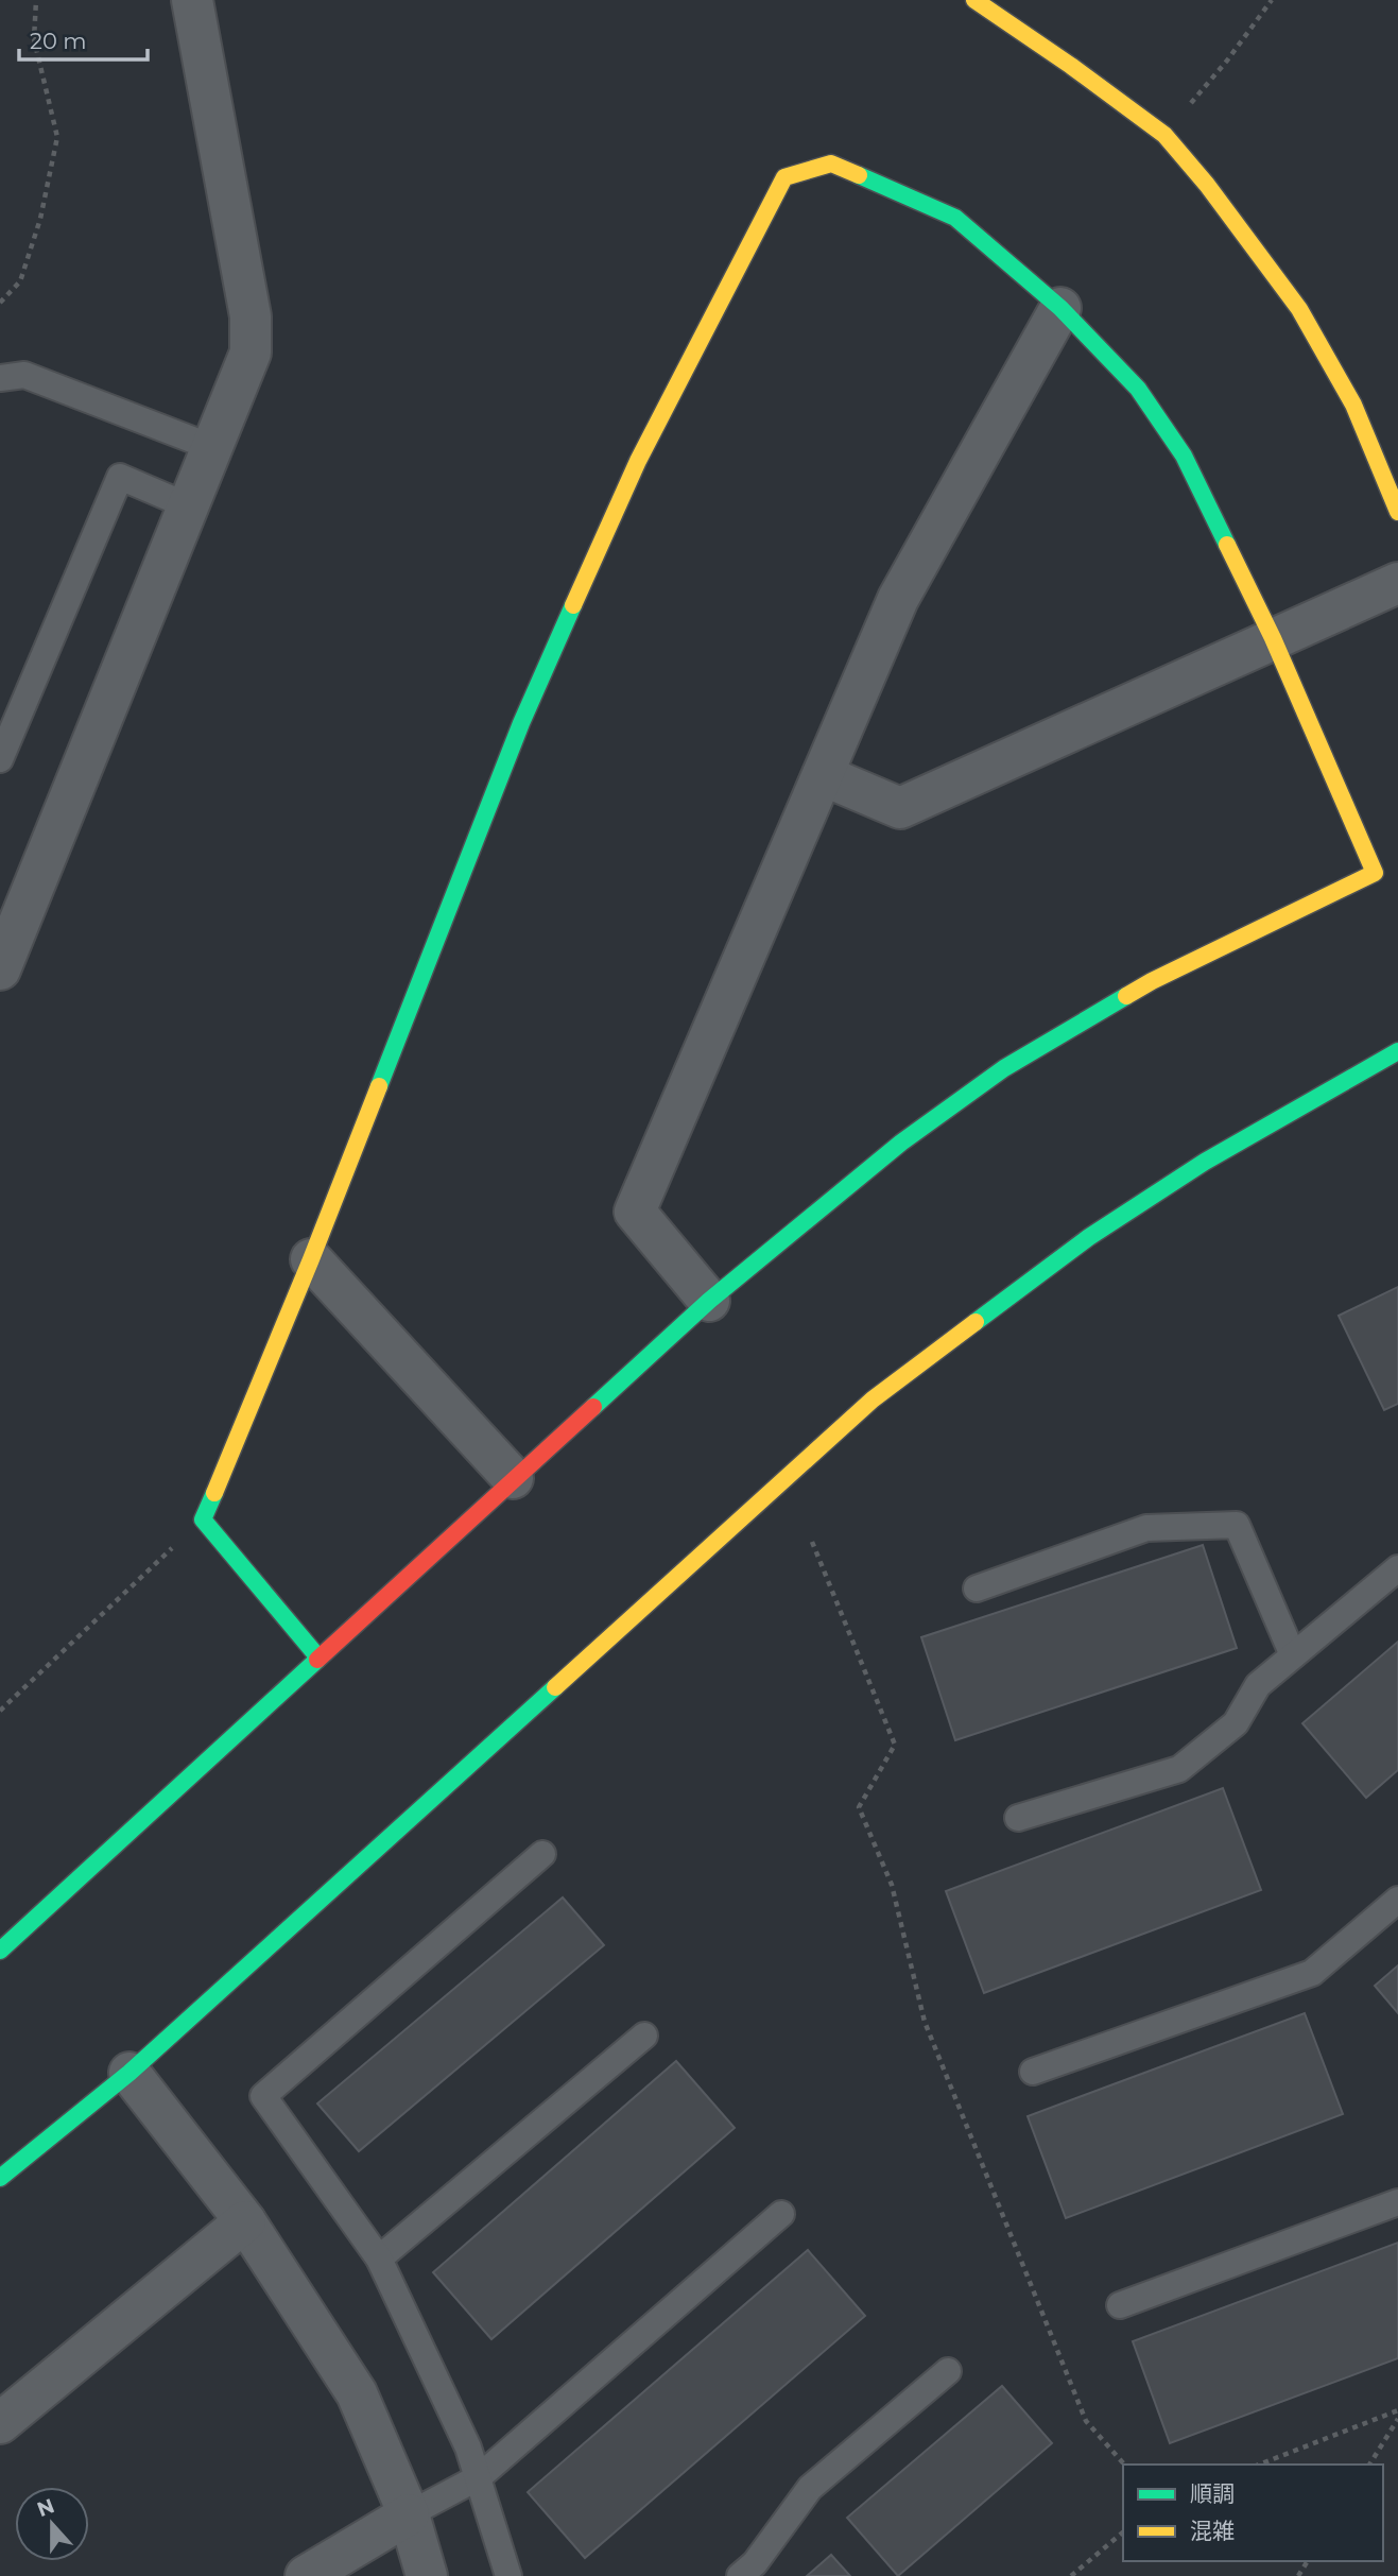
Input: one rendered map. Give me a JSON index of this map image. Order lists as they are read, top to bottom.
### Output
{
  "legend": ["順調", "混雑"],
  "scale_bar": "20 m",
  "north": "top"
}
